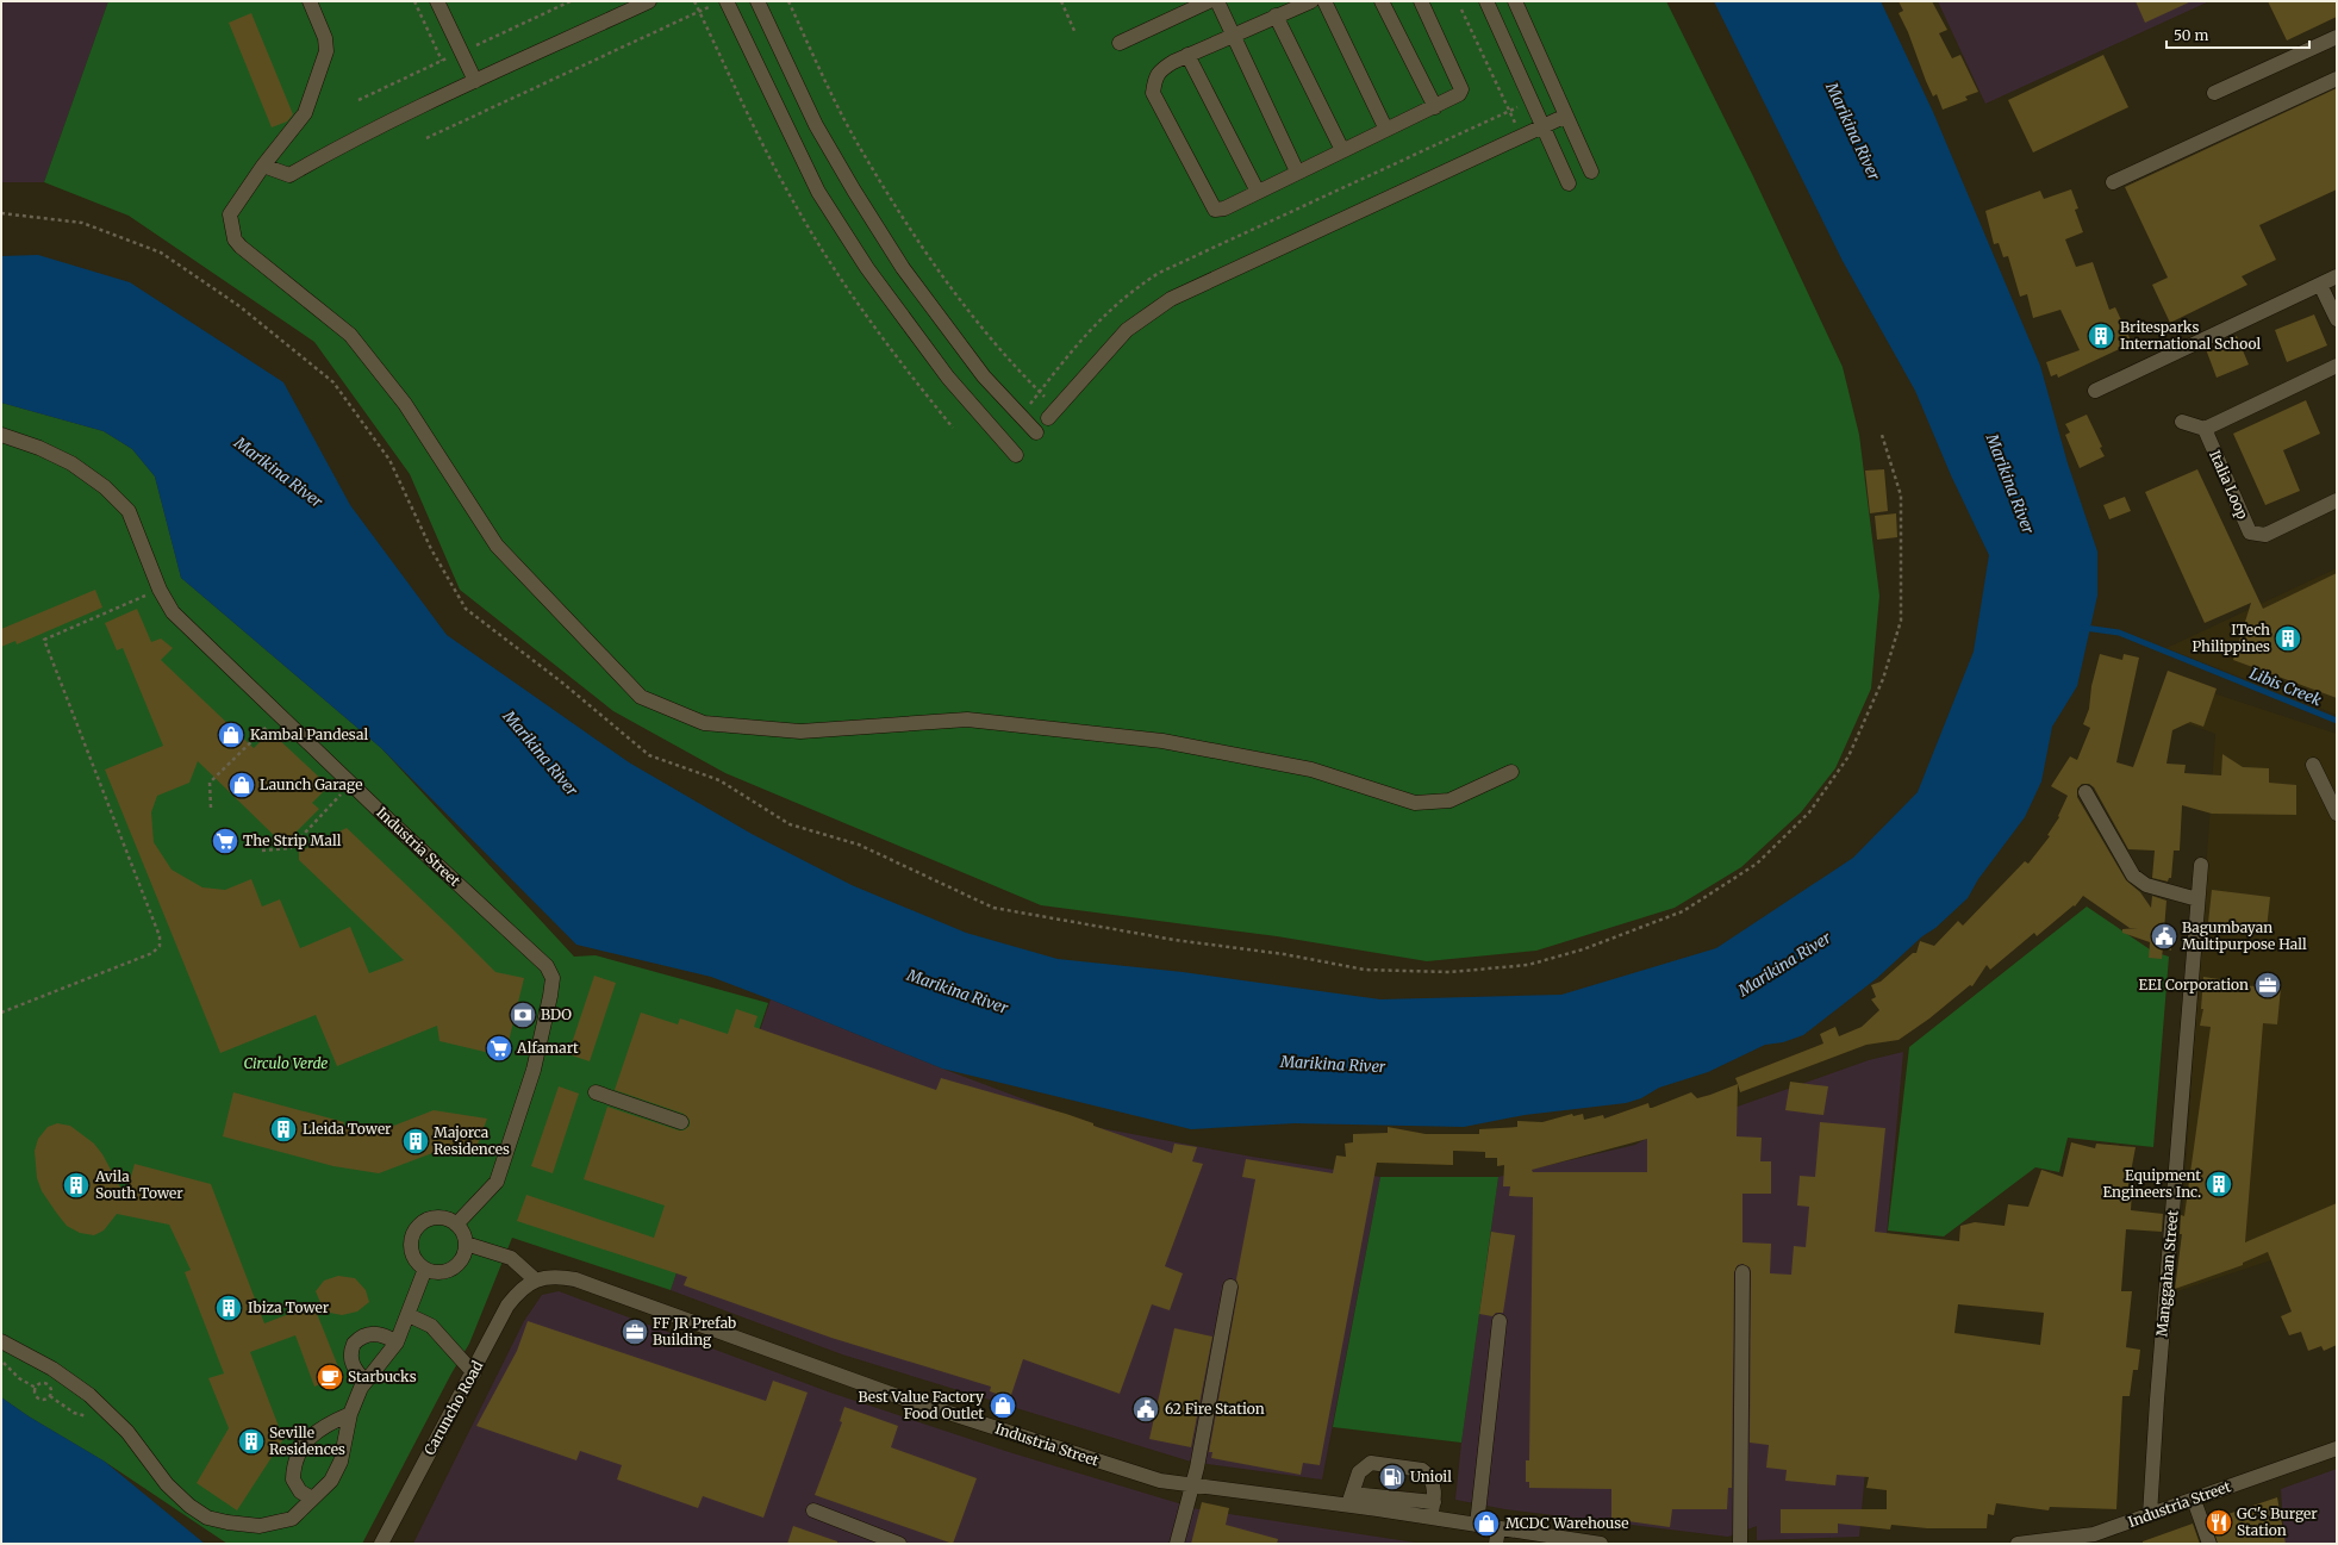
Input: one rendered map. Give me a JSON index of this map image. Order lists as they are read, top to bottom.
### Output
{
  "streets": {
    "street": [
      "Italia Loop",
      "Industria Street",
      "Manggahan Street",
      "Caruncho Road"
    ]
  },
  "crossings": [
    ["Industria Street", "Manggahan Street"],
    ["Industria Street", "Caruncho Road"]
  ],
  "water": ["Marikina River", "Libis Creek"],
  "parks": ["Circulo Verde"],
  "places": {
    "building": [
      "Britesparks International School",
      "ITech Philippines",
      "Lleida Tower",
      "Majorca Residences",
      "Equipment Engineers Inc.",
      "Avila South Tower",
      "Ibiza Tower",
      "Seville Residences"
    ],
    "shop": [
      "Kambal Pandesal",
      "Launch Garage",
      "Best Value Factory Food Outlet",
      "MCDC Warehouse"
    ],
    "supermarket": ["The Strip Mall", "Alfamart"],
    "public building": ["Bagumbayan Multipurpose Hall", "62 Fire Station"],
    "office": ["EEI Corporation", "FF JR Prefab Building"],
    "bank": ["BDO"],
    "cafe": ["Starbucks"],
    "fuel station": ["Unioil"],
    "restaurant": ["GC's Burger Station"]
  },
  "scale_bar": "50 m"
}
